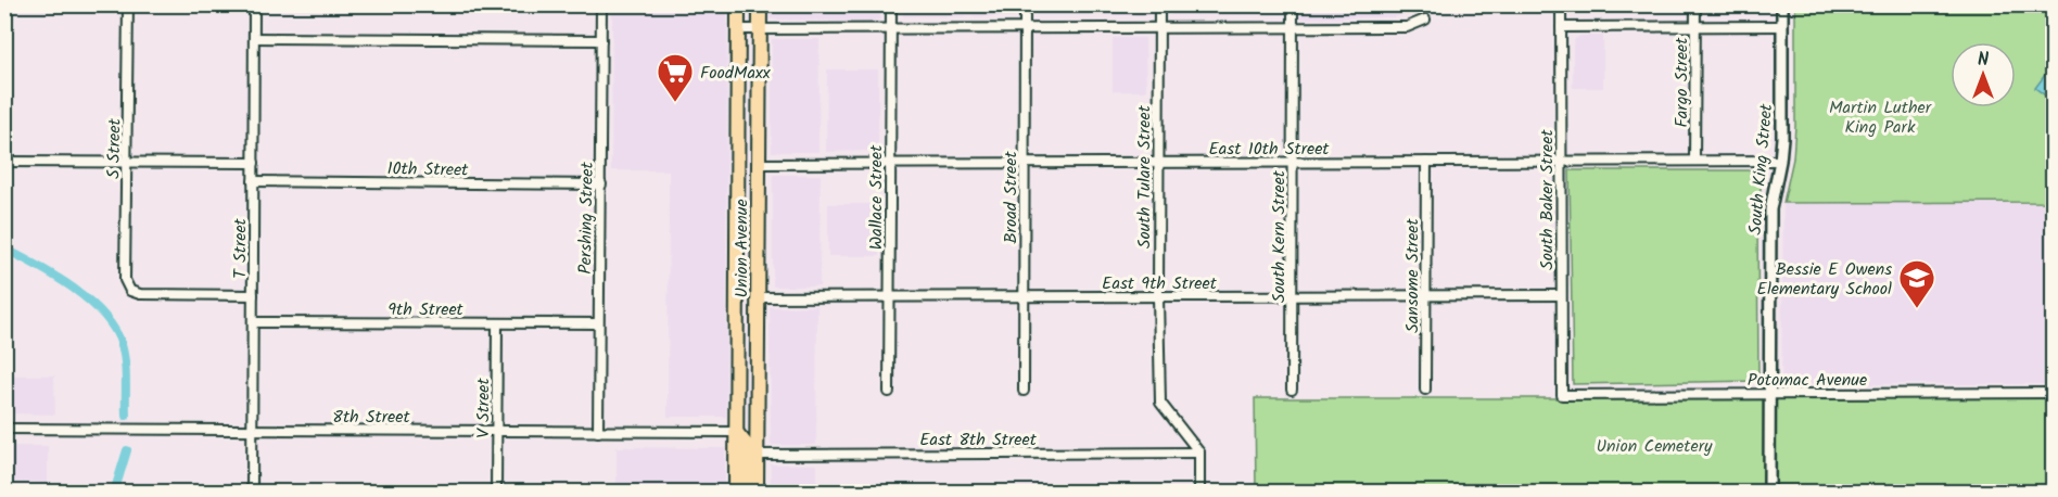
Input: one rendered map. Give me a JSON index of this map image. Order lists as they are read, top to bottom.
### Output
{
  "streets": {
    "highway": ["Union Avenue"],
    "street": [
      "Fargo Street",
      "East 10th Street",
      "S Street",
      "10th Street",
      "South King Street",
      "South Tulare Street",
      "Wallace Street",
      "Broad Street",
      "South Baker Street",
      "Pershing Street",
      "South Kern Street",
      "T Street",
      "Sansome Street",
      "East 9th Street",
      "9th Street",
      "Potomac Avenue",
      "V Street",
      "8th Street",
      "East 8th Street"
    ]
  },
  "crossings": [
    ["Fargo Street", "East 10th Street"],
    ["East 10th Street", "South King Street"],
    ["East 10th Street", "South Tulare Street"],
    ["East 10th Street", "Wallace Street"],
    ["East 10th Street", "Broad Street"],
    ["East 10th Street", "South Baker Street"],
    ["East 10th Street", "South Kern Street"],
    ["East 10th Street", "Union Avenue"],
    ["East 10th Street", "Sansome Street"],
    ["S Street", "T Street"],
    ["10th Street", "Pershing Street"],
    ["10th Street", "T Street"],
    ["South King Street", "Potomac Avenue"],
    ["South Tulare Street", "East 9th Street"],
    ["South Tulare Street", "East 8th Street"],
    ["Wallace Street", "East 9th Street"],
    ["Broad Street", "East 9th Street"],
    ["South Baker Street", "East 9th Street"],
    ["South Baker Street", "Potomac Avenue"],
    ["Pershing Street", "9th Street"],
    ["Pershing Street", "8th Street"],
    ["South Kern Street", "East 9th Street"],
    ["T Street", "9th Street"],
    ["T Street", "8th Street"],
    ["Union Avenue", "East 9th Street"],
    ["Union Avenue", "8th Street"],
    ["Union Avenue", "East 8th Street"],
    ["Sansome Street", "East 9th Street"],
    ["9th Street", "V Street"],
    ["V Street", "8th Street"]
  ],
  "parks": ["Martin Luther King Park", "Union Cemetery"],
  "places": {
    "supermarket": ["FoodMaxx"],
    "school or university": ["Bessie E Owens Elementary School"]
  },
  "north": "top"
}
